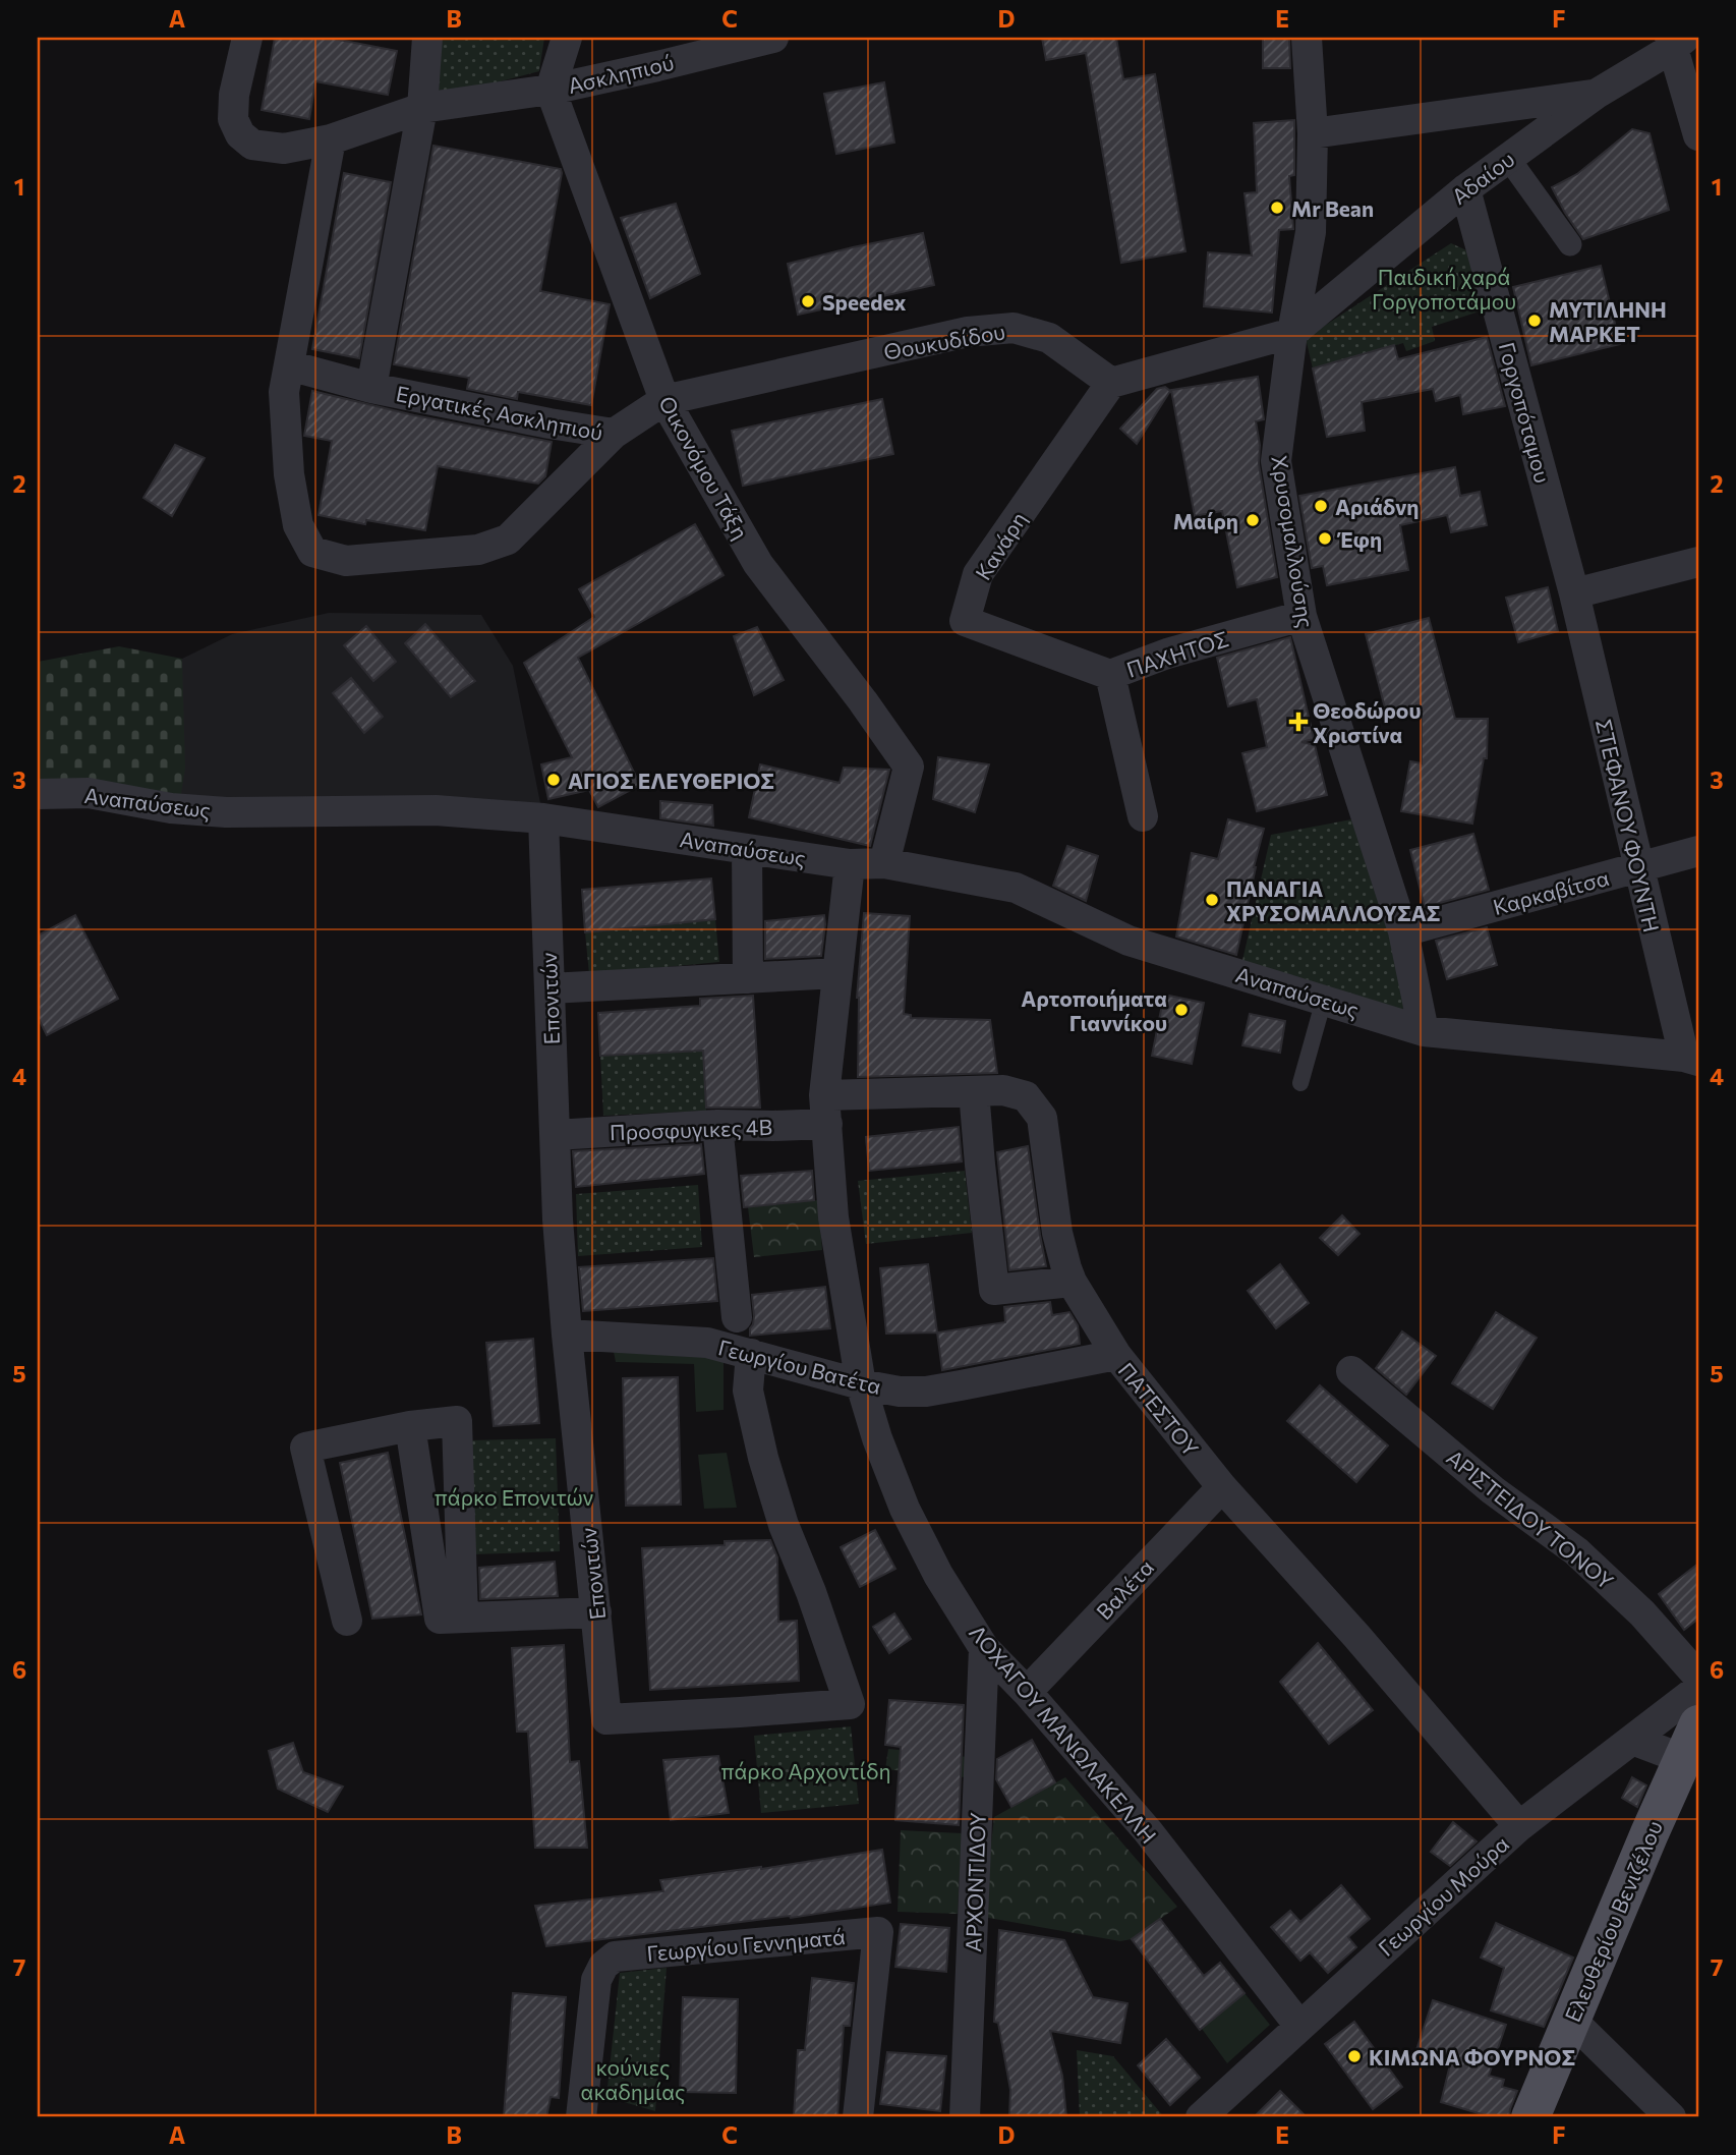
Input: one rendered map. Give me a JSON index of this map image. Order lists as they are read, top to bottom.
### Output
{
  "streets": {
    "main road": ["Ελευθερίου Βενιζέλου"],
    "street": [
      "Ασκληπιού",
      "Αδαίου",
      "Θουκυδίδου",
      "Εργατικές Ασκληπιού",
      "Γοργοπόταμου",
      "Οικονόμου Τάξη",
      "Χρυσομαλλούσης",
      "Κανάρη",
      "ΠΑΧΗΤΟΣ",
      "Αναπαύσεως",
      "ΣΤΕΦΑΝΟΥ ΦΟΥΝΤΗ",
      "Καρκαβίτσα",
      "Επονιτών",
      "Προσφυγικες 4Β",
      "Γεωργίου Βατέτα",
      "ΠΑΤΕΣΤΟΥ",
      "ΑΡΙΣΤΕΙΔΟΥ ΤΟΝΟΥ",
      "Βαλέτα",
      "ΛΟΧΑΓΟΥ ΜΑΝΩΛΑΚΕΛΛΗ",
      "ΑΡΧΟΝΤΙΔΟΥ",
      "Γεωργίου Μούρα",
      "Γεωργίου Γεννηματά"
    ]
  },
  "crossings": [
    ["Ασκληπιού", "Οικονόμου Τάξη"],
    ["Αδαίου", "Γοργοπόταμου"],
    ["Αδαίου", "Χρυσομαλλούσης"],
    ["Θουκυδίδου", "Οικονόμου Τάξη"],
    ["Θουκυδίδου", "Κανάρη"],
    ["Γοργοπόταμου", "ΣΤΕΦΑΝΟΥ ΦΟΥΝΤΗ"],
    ["Οικονόμου Τάξη", "Αναπαύσεως"],
    ["Χρυσομαλλούσης", "ΠΑΧΗΤΟΣ"],
    ["Χρυσομαλλούσης", "Αναπαύσεως"],
    ["Χρυσομαλλούσης", "Καρκαβίτσα"],
    ["Κανάρη", "ΠΑΧΗΤΟΣ"],
    ["Αναπαύσεως", "ΣΤΕΦΑΝΟΥ ΦΟΥΝΤΗ"],
    ["Αναπαύσεως", "Επονιτών"],
    ["Αναπαύσεως", "ΛΟΧΑΓΟΥ ΜΑΝΩΛΑΚΕΛΛΗ"],
    ["ΣΤΕΦΑΝΟΥ ΦΟΥΝΤΗ", "Καρκαβίτσα"],
    ["Επονιτών", "Προσφυγικες 4Β"],
    ["Επονιτών", "Γεωργίου Βατέτα"],
    ["Προσφυγικες 4Β", "ΠΑΤΕΣΤΟΥ"],
    ["Προσφυγικες 4Β", "ΛΟΧΑΓΟΥ ΜΑΝΩΛΑΚΕΛΛΗ"],
    ["Γεωργίου Βατέτα", "ΠΑΤΕΣΤΟΥ"],
    ["Γεωργίου Βατέτα", "ΛΟΧΑΓΟΥ ΜΑΝΩΛΑΚΕΛΛΗ"],
    ["ΠΑΤΕΣΤΟΥ", "Βαλέτα"],
    ["ΠΑΤΕΣΤΟΥ", "ΛΟΧΑΓΟΥ ΜΑΝΩΛΑΚΕΛΛΗ"],
    ["ΠΑΤΕΣΤΟΥ", "Γεωργίου Μούρα"],
    ["Βαλέτα", "ΛΟΧΑΓΟΥ ΜΑΝΩΛΑΚΕΛΛΗ"],
    ["ΛΟΧΑΓΟΥ ΜΑΝΩΛΑΚΕΛΛΗ", "ΑΡΧΟΝΤΙΔΟΥ"],
    ["ΛΟΧΑΓΟΥ ΜΑΝΩΛΑΚΕΛΛΗ", "Γεωργίου Μούρα"]
  ],
  "parks": [
    "Παιδική χαρά Γοργοποτάμου",
    "πάρκο Επονιτών",
    "πάρκο Αρχοντίδη",
    "κούνιες ακαδημίας"
  ],
  "places": {
    "other": [
      "Mr Bean",
      "Speedex",
      "ΜΥΤΙΛΗΝΗ ΜΑΡΚΕΤ",
      "Αριάδνη",
      "Μαίρη",
      "Έφη",
      "ΑΓΙΟΣ ΕΛΕΥΘΕΡΙΟΣ",
      "ΠΑΝΑΓΙΑ ΧΡΥΣΟΜΑΛΛΟΥΣΑΣ",
      "Αρτοποιήματα Γιαννίκου",
      "ΚΙΜΩΝΑ ΦΟΥΡΝΟΣ"
    ],
    "health": ["Θεοδώρου Χριστίνα"]
  },
  "grid": {
    "columns": [
      "A",
      "B",
      "C",
      "D",
      "E",
      "F"
    ],
    "rows": [
      "1",
      "2",
      "3",
      "4",
      "5",
      "6",
      "7"
    ]
  }
}
